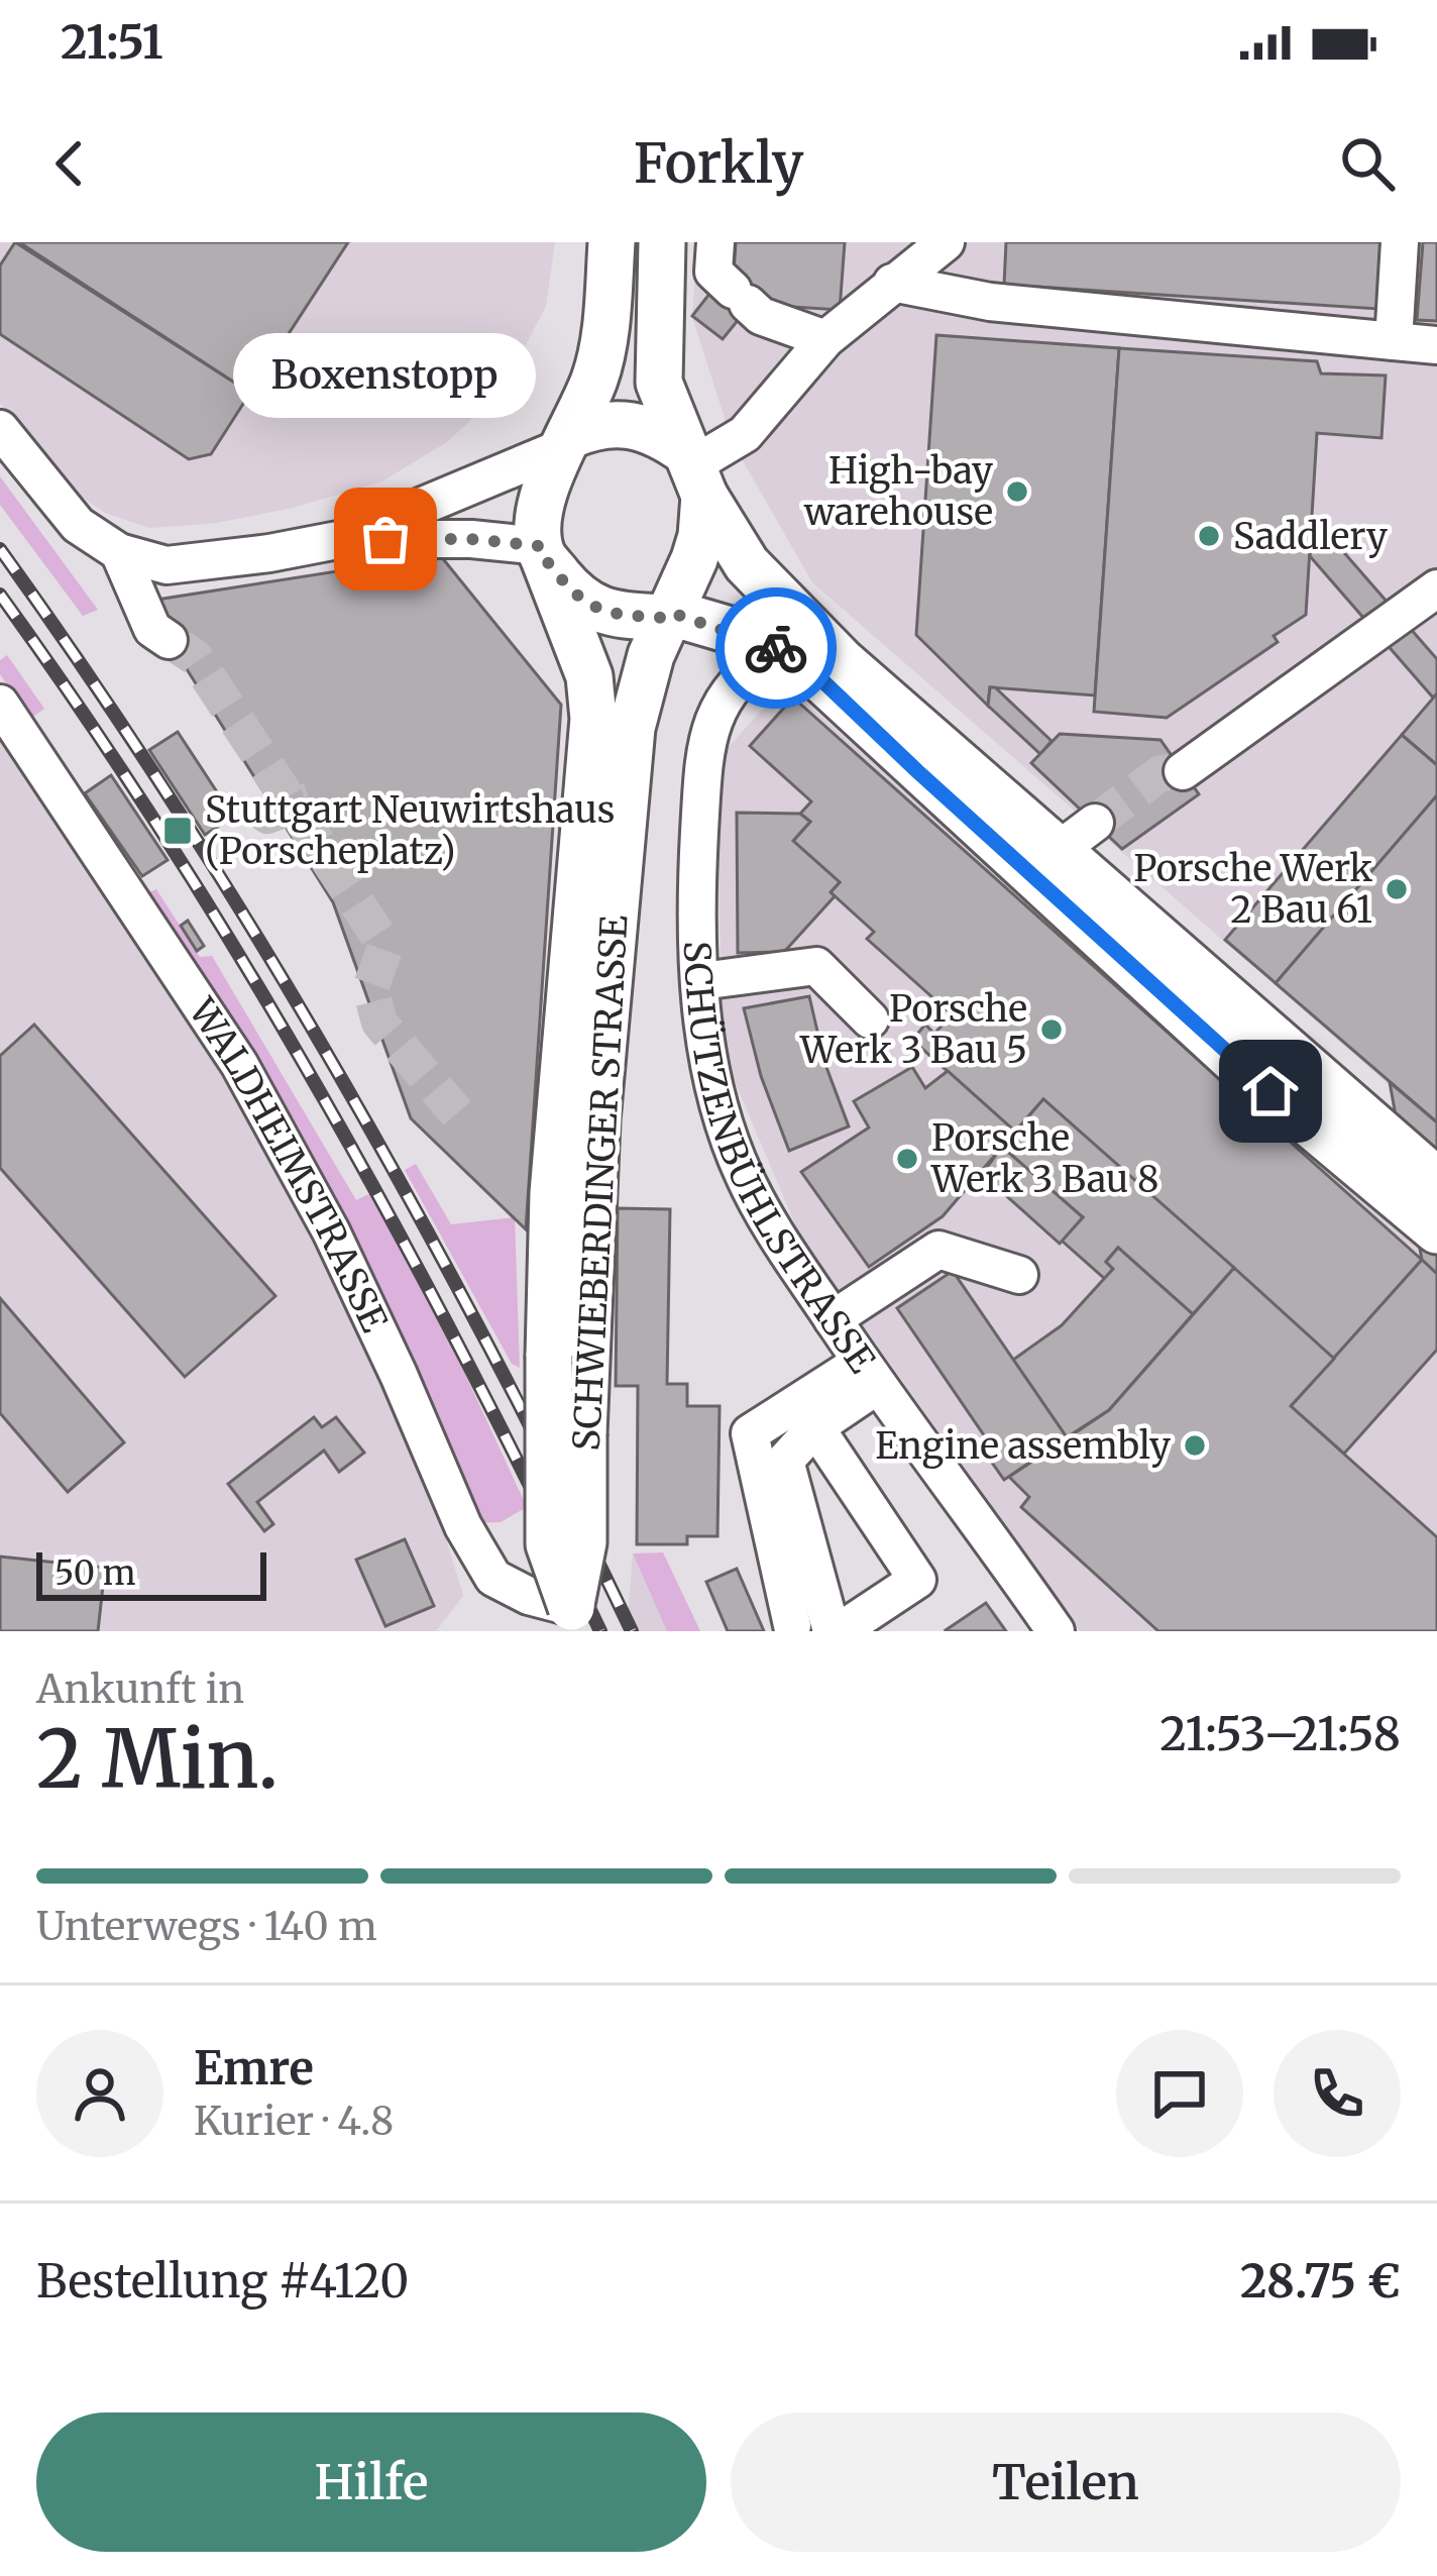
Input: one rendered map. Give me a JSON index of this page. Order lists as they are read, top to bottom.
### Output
{
  "streets": {
    "main road": ["SCHWIEBERDINGER STRASSE"],
    "street": ["SCHÜTZENBÜHLSTRASSE", "WALDHEIMSTRASSE"]
  },
  "crossings": [
    ["WALDHEIMSTRASSE", "SCHWIEBERDINGER STRASSE"]
  ],
  "places": {
    "other": [
      "High-bay warehouse",
      "Saddlery",
      "Boxenstopp",
      "Porsche Werk 2 Bau 61",
      "Porsche Werk 3 Bau 5",
      "Porsche Werk 3 Bau 8",
      "Engine assembly"
    ],
    "transit": ["Stuttgart Neuwirtshaus (Porscheplatz)"]
  },
  "scale_bar": "50 m",
  "page": {
    "status": "21:51",
    "header": "Forkly",
    "bubble": "Boxenstopp",
    "scale": "50 m",
    "heading": ["2 Min.", "Ankunft in", "21:53–21:58"],
    "panel": [
      "Emre",
      "Kurier · 4.8",
      "Bestellung #4120",
      "28.75 €"
    ],
    "bar": "Unterwegs · 140 m",
    "buttons": ["Hilfe", "Teilen"]
  }
}
